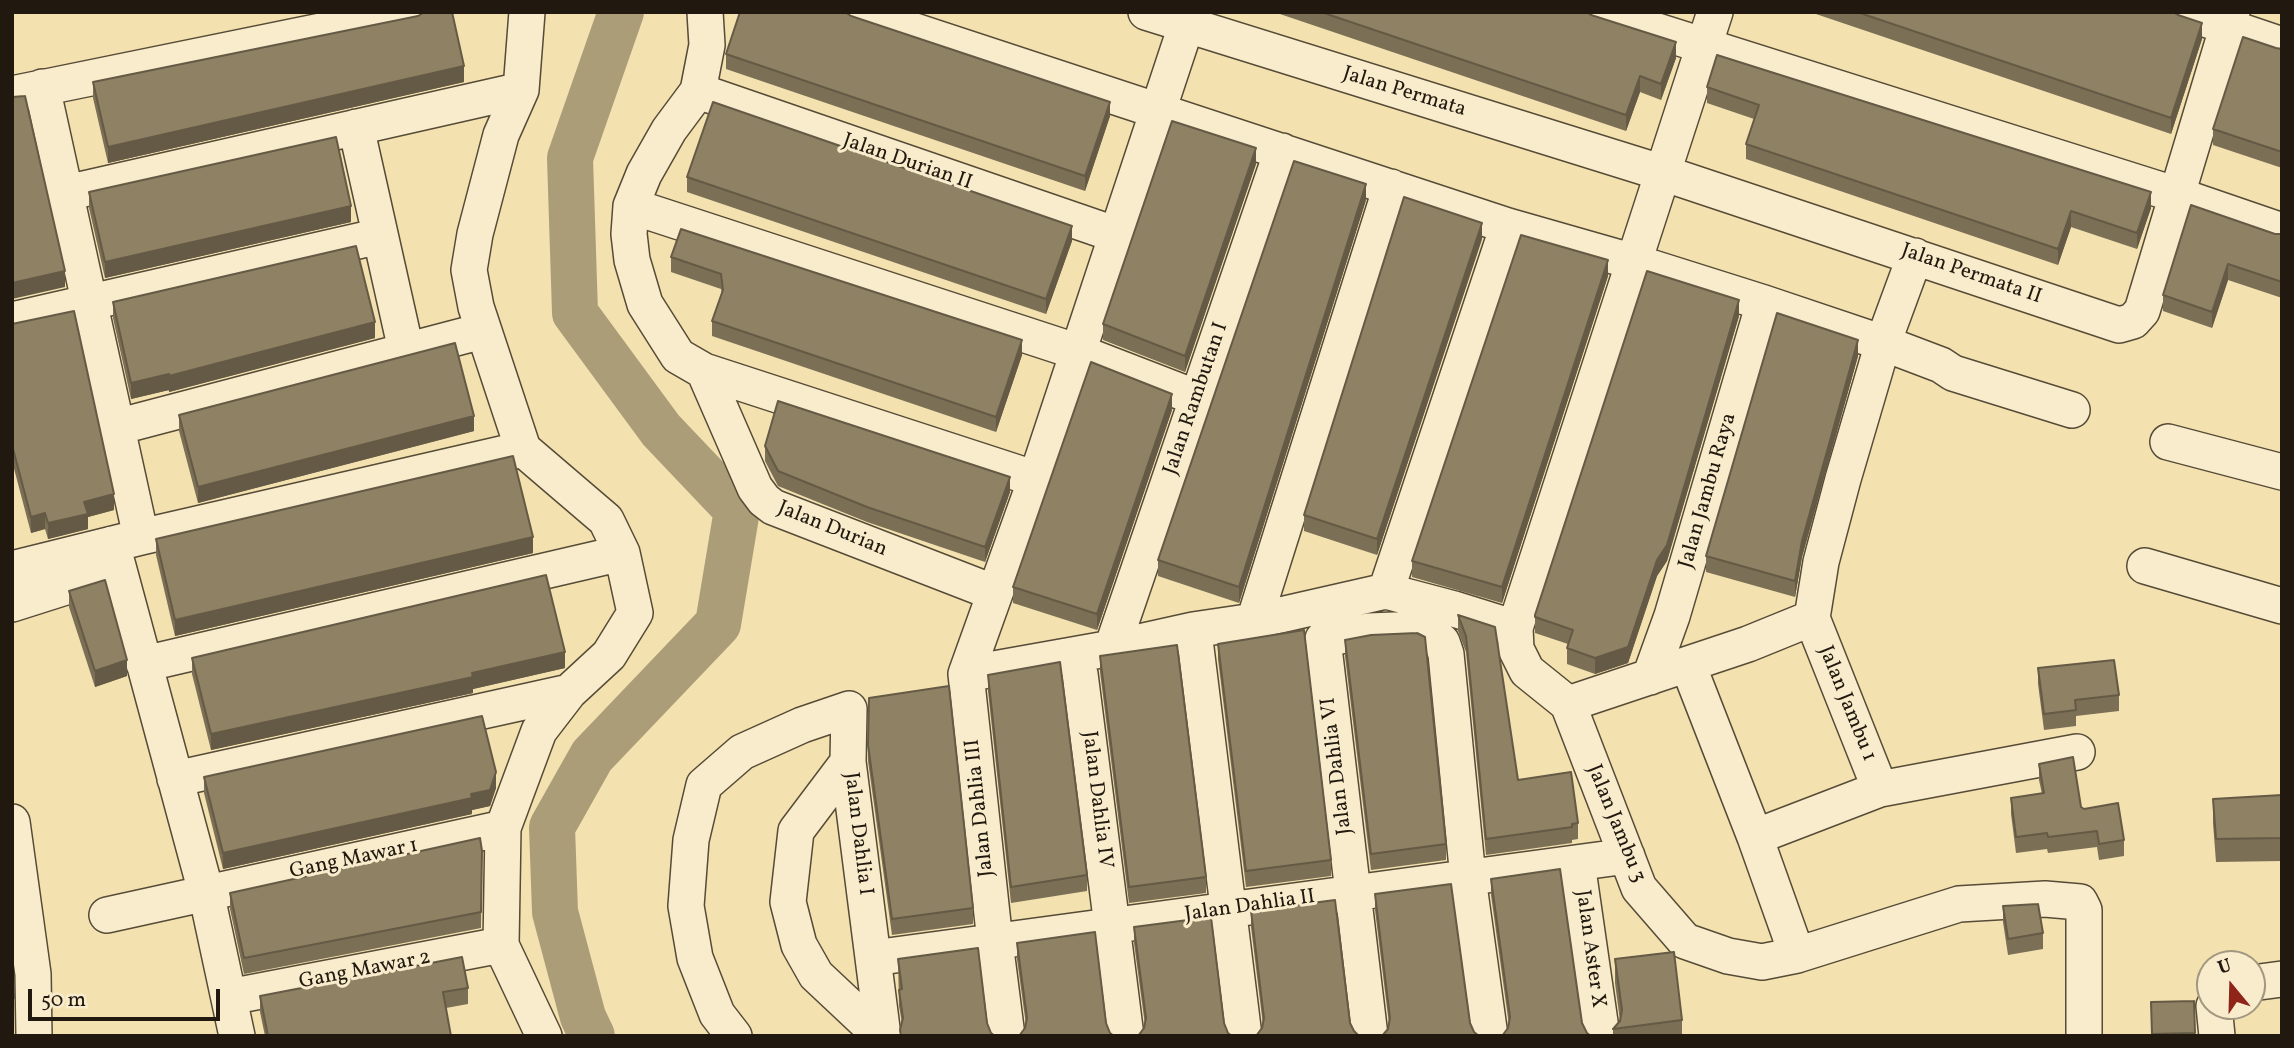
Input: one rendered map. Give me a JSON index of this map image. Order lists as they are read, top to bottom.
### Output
{
  "streets": {
    "street": [
      "Jalan Permata",
      "Jalan Durian II",
      "Jalan Permata II",
      "Jalan Rambutan I",
      "Jalan Jambu Raya",
      "Jalan Durian",
      "Jalan Jambu 1",
      "Jalan Dahlia VI",
      "Jalan Dahlia IV",
      "Jalan Dahlia III",
      "Jalan Jambu 3",
      "Jalan Dahlia I",
      "Gang Mawar 1",
      "Jalan Dahlia II",
      "Jalan Aster X",
      "Gang Mawar 2"
    ]
  },
  "crossings": [
    ["Jalan Permata", "Jalan Permata II"],
    ["Jalan Dahlia VI", "Jalan Dahlia II"],
    ["Jalan Dahlia IV", "Jalan Dahlia II"],
    ["Jalan Dahlia III", "Jalan Dahlia II"],
    ["Jalan Jambu 3", "Jalan Dahlia II"],
    ["Jalan Dahlia I", "Jalan Dahlia II"],
    ["Jalan Dahlia II", "Jalan Aster X"]
  ],
  "scale_bar": "50 m",
  "north": "top"
}
